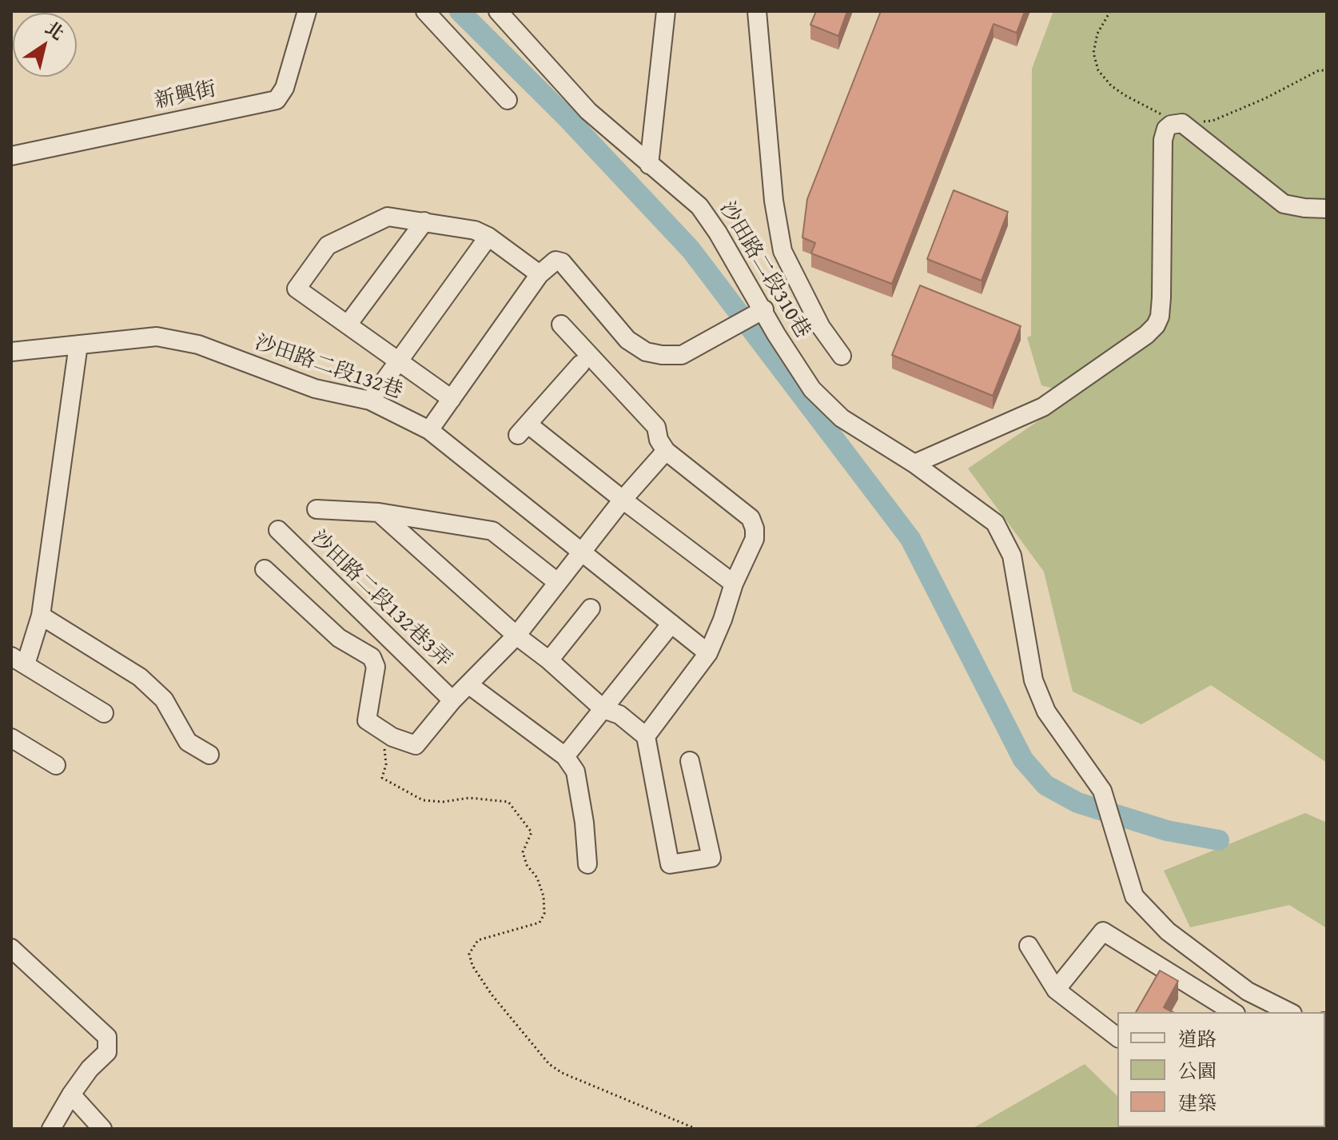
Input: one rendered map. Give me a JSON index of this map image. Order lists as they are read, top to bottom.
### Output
{
  "streets": {
    "street": [
      "新興街",
      "沙田路二段310巷",
      "沙田路二段132巷",
      "沙田路二段132巷3弄"
    ]
  },
  "crossings": [
    ["沙田路二段132巷", "沙田路二段132巷3弄"]
  ],
  "legend": ["道路", "公園", "建築"],
  "north": "top right"
}
